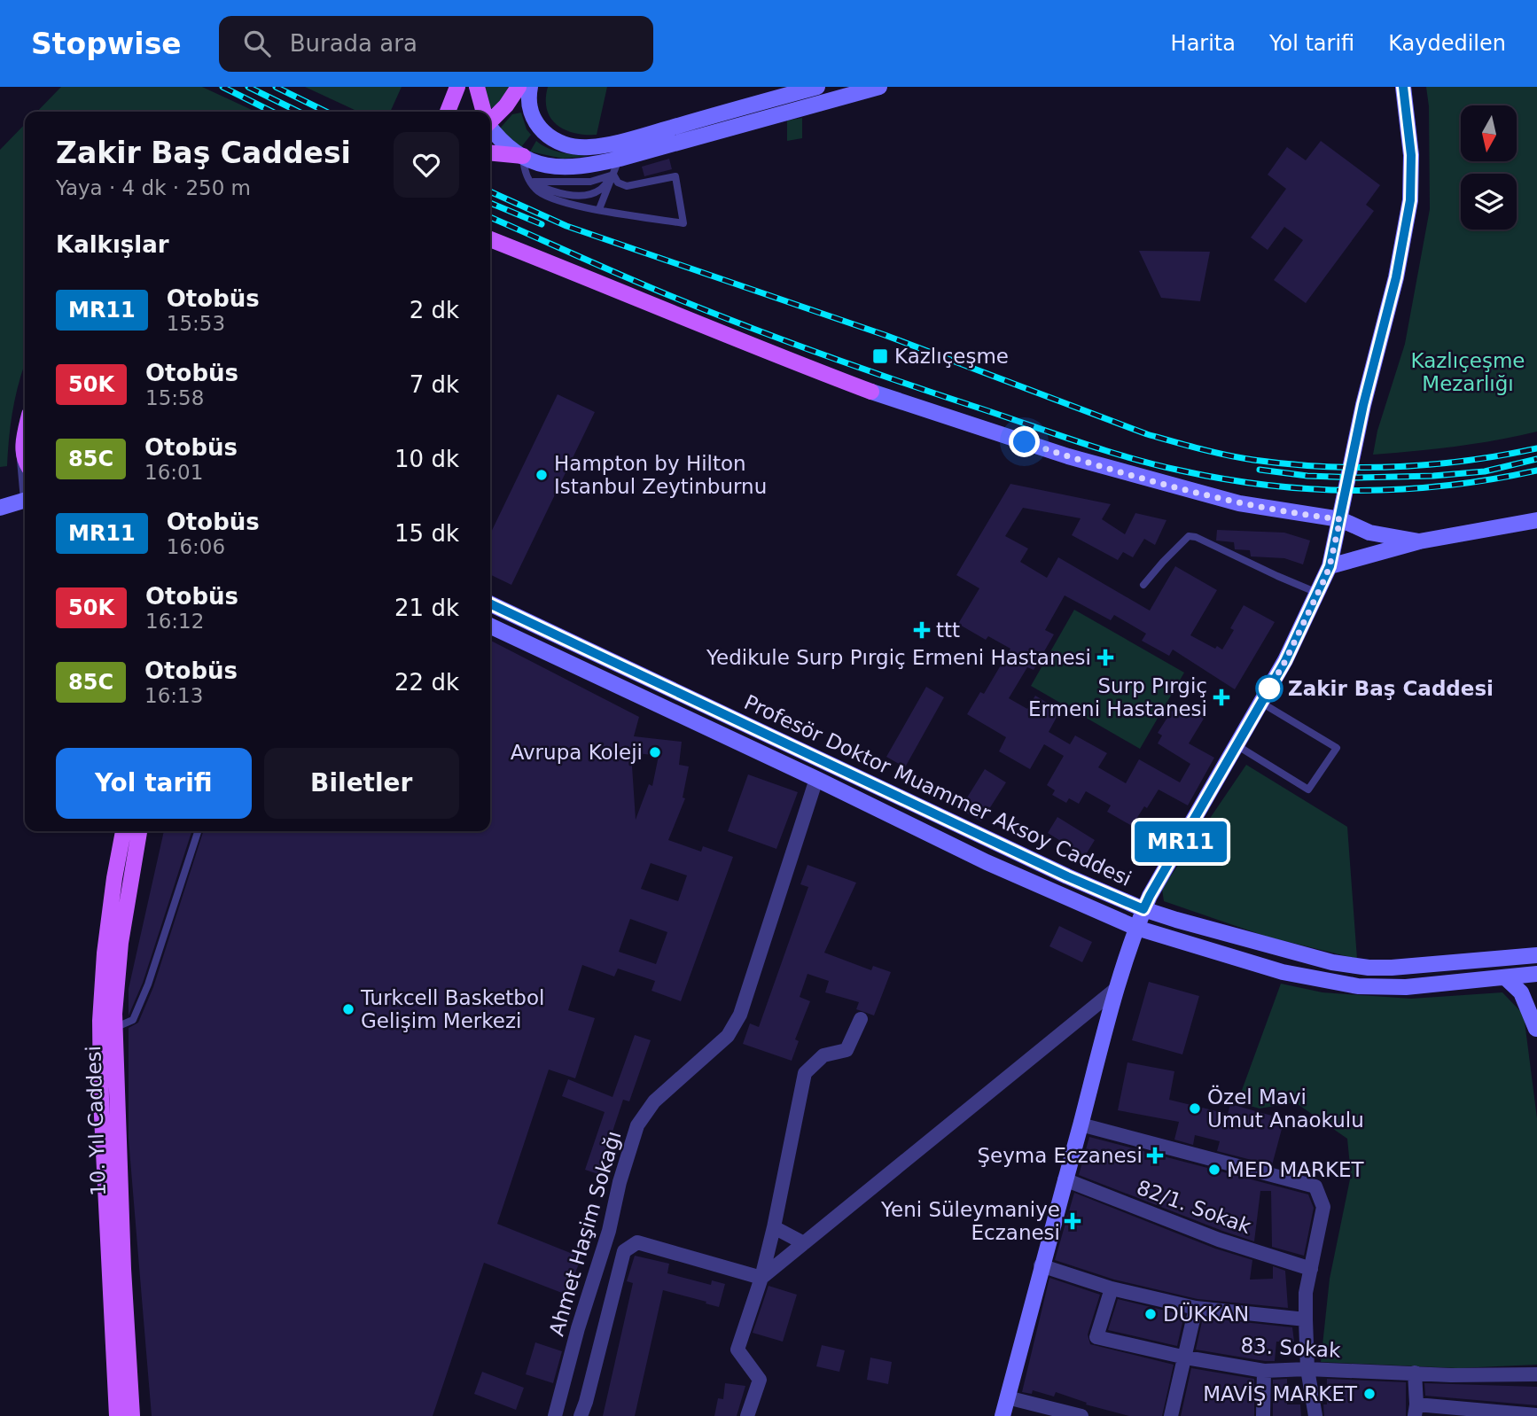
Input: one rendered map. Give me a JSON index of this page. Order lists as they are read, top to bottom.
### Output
{
  "streets": {
    "main road": ["Profesör Doktor Muammer Aksoy Caddesi", "10. Yıl Caddesi"],
    "street": ["82/1. Sokak", "Ahmet Haşim Sokağı", "83. Sokak"]
  },
  "crossings": [
    ["Profesör Doktor Muammer Aksoy Caddesi", "Ahmet Haşim Sokağı"]
  ],
  "parks": ["Kazlıçeşme Mezarlığı"],
  "places": {
    "transit": ["Kazlıçeşme"],
    "other": [
      "Hampton by Hilton Istanbul Zeytinburnu",
      "Zakir Baş Caddesi",
      "Avrupa Koleji",
      "Turkcell Basketbol Gelişim Merkezi",
      "Özel Mavi Umut Anaokulu",
      "MED MARKET",
      "DÜKKAN",
      "MAVİŞ MARKET"
    ],
    "health": [
      "ttt",
      "Yedikule Surp Pırgiç Ermeni Hastanesi",
      "Surp Pırgiç Ermeni Hastanesi",
      "Şeyma Eczanesi",
      "Yeni Süleymaniye Eczanesi"
    ]
  },
  "lines": ["bus line MR11"],
  "north": "bottom",
  "page": {
    "header": "Stopwise",
    "search": "Burada ara",
    "nav": ["Harita", "Yol tarifi", "Kaydedilen"],
    "on_map": "MR11",
    "heading": [
      ["Zakir Baş Caddesi", "Yaya · 4 dk · 250 m"],
      "Kalkışlar"
    ],
    "list": [
      {
        "mark": "MR11",
        "name": "Otobüs",
        "note": "15:53",
        "value": "2 dk"
      },
      {
        "mark": "50K",
        "name": "Otobüs",
        "note": "15:58",
        "value": "7 dk"
      },
      {
        "mark": "85C",
        "name": "Otobüs",
        "note": "16:01",
        "value": "10 dk"
      },
      {
        "mark": "MR11",
        "name": "Otobüs",
        "note": "16:06",
        "value": "15 dk"
      },
      {
        "mark": "50K",
        "name": "Otobüs",
        "note": "16:12",
        "value": "21 dk"
      },
      {
        "mark": "85C",
        "name": "Otobüs",
        "note": "16:13",
        "value": "22 dk"
      }
    ],
    "buttons": ["Yol tarifi", "Biletler"]
  }
}
